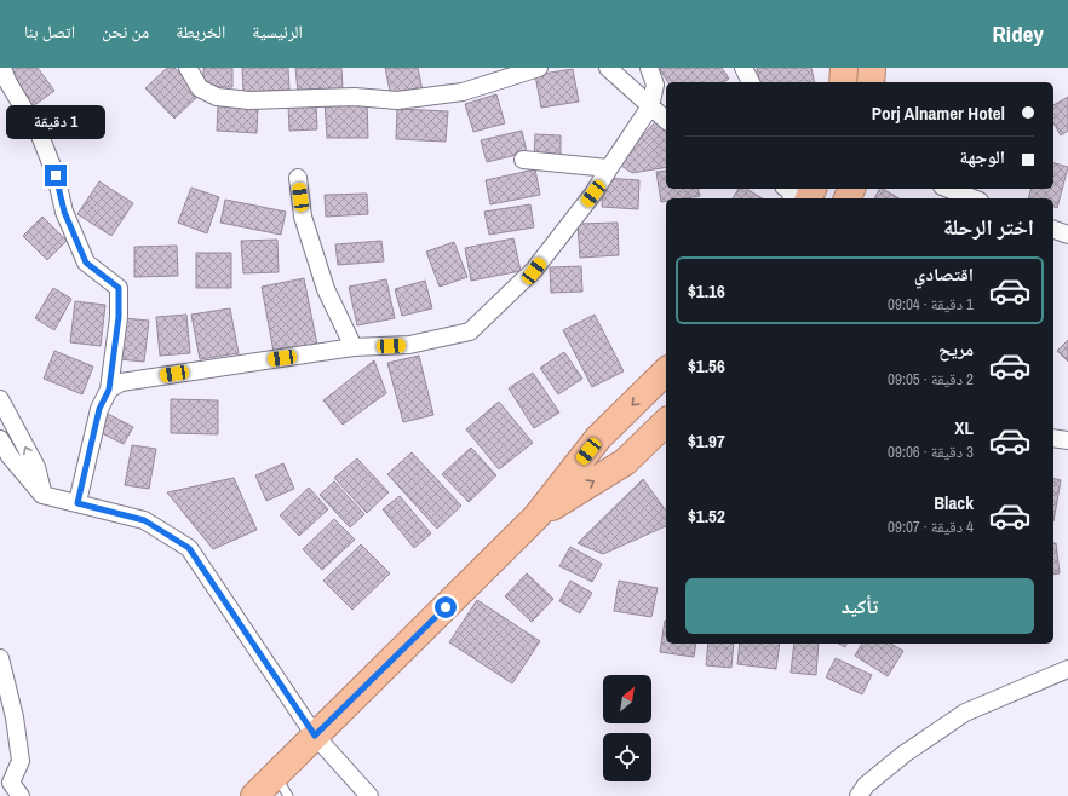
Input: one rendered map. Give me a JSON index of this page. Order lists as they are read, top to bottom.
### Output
{
  "north": "top right",
  "page": {
    "header": "Ridey",
    "nav": [
      "الرئيسية",
      "الخريطة",
      "من نحن",
      "اتصل بنا"
    ],
    "banner": ["Porj Alnamer Hotel", "الوجهة"],
    "bubble": "1 دقيقة",
    "heading": "اختر الرحلة",
    "list": [
      {
        "name": "اقتصادي",
        "note": "1 دقيقة · 09:04",
        "value": "$1.16"
      },
      {
        "name": "مريح",
        "note": "2 دقيقة · 09:05",
        "value": "$1.56"
      },
      {
        "name": "XL",
        "note": "3 دقيقة · 09:06",
        "value": "$1.97"
      },
      {
        "name": "Black",
        "note": "4 دقيقة · 09:07",
        "value": "$1.52"
      }
    ],
    "buttons": "تأكيد"
  }
}
